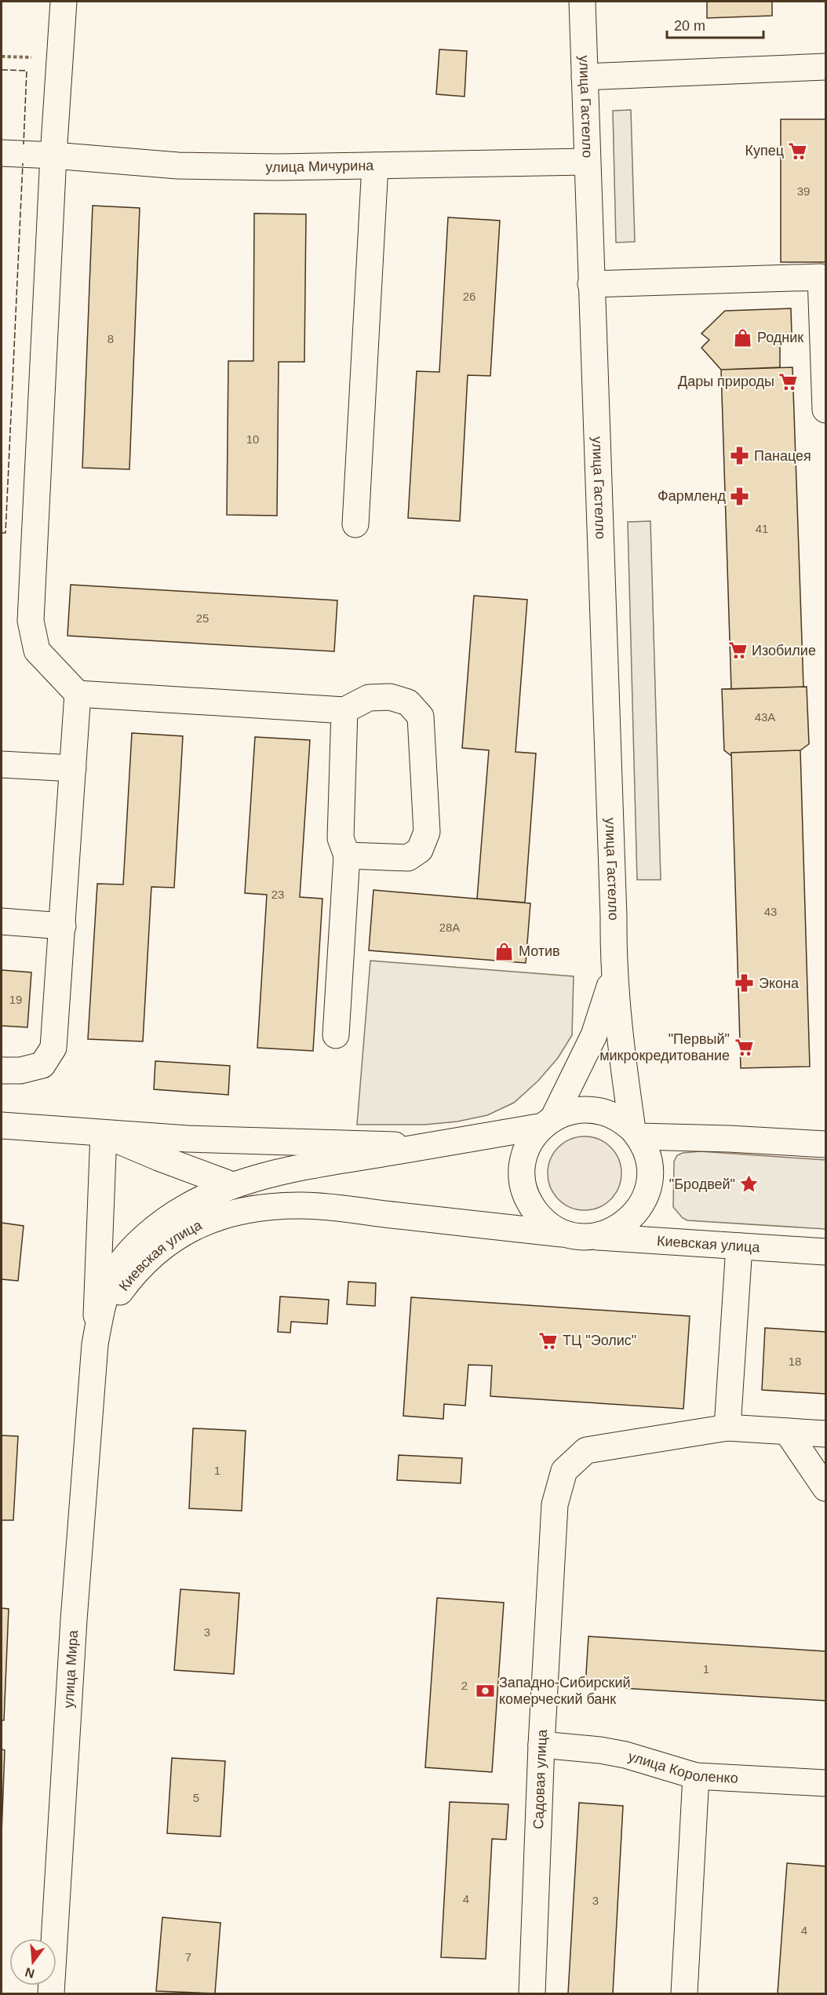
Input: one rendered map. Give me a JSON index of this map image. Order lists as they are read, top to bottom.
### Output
{
  "streets": {
    "main road": [
      "улица Гастелло",
      "улица Мичурина",
      "Киевская улица",
      "улица Мира",
      "улица Короленко",
      "Садовая улица"
    ]
  },
  "crossings": [
    ["улица Гастелло", "улица Мичурина"],
    ["Киевская улица", "улица Мира"],
    ["улица Короленко", "Садовая улица"]
  ],
  "places": {
    "supermarket": [
      "Купец",
      "Дары природы",
      "Изобилие",
      "\"Первый\" микрокредитование",
      "ТЦ \"Эолис\""
    ],
    "shop": ["Родник", "Мотив"],
    "pharmacy": ["Панацея", "Фармленд", "Экона"],
    "place": ["\"Бродвей\""],
    "bank": ["Западно-Сибирский комерческий банк"]
  },
  "house_numbers": [
    "39",
    "26",
    "8",
    "10",
    "41",
    "25",
    "43А",
    "23",
    "43",
    "28А",
    "19",
    "18",
    "1",
    "3",
    "1",
    "2",
    "5",
    "4",
    "3",
    "4",
    "7"
  ],
  "scale_bar": "20 m",
  "north": "bottom"
}
